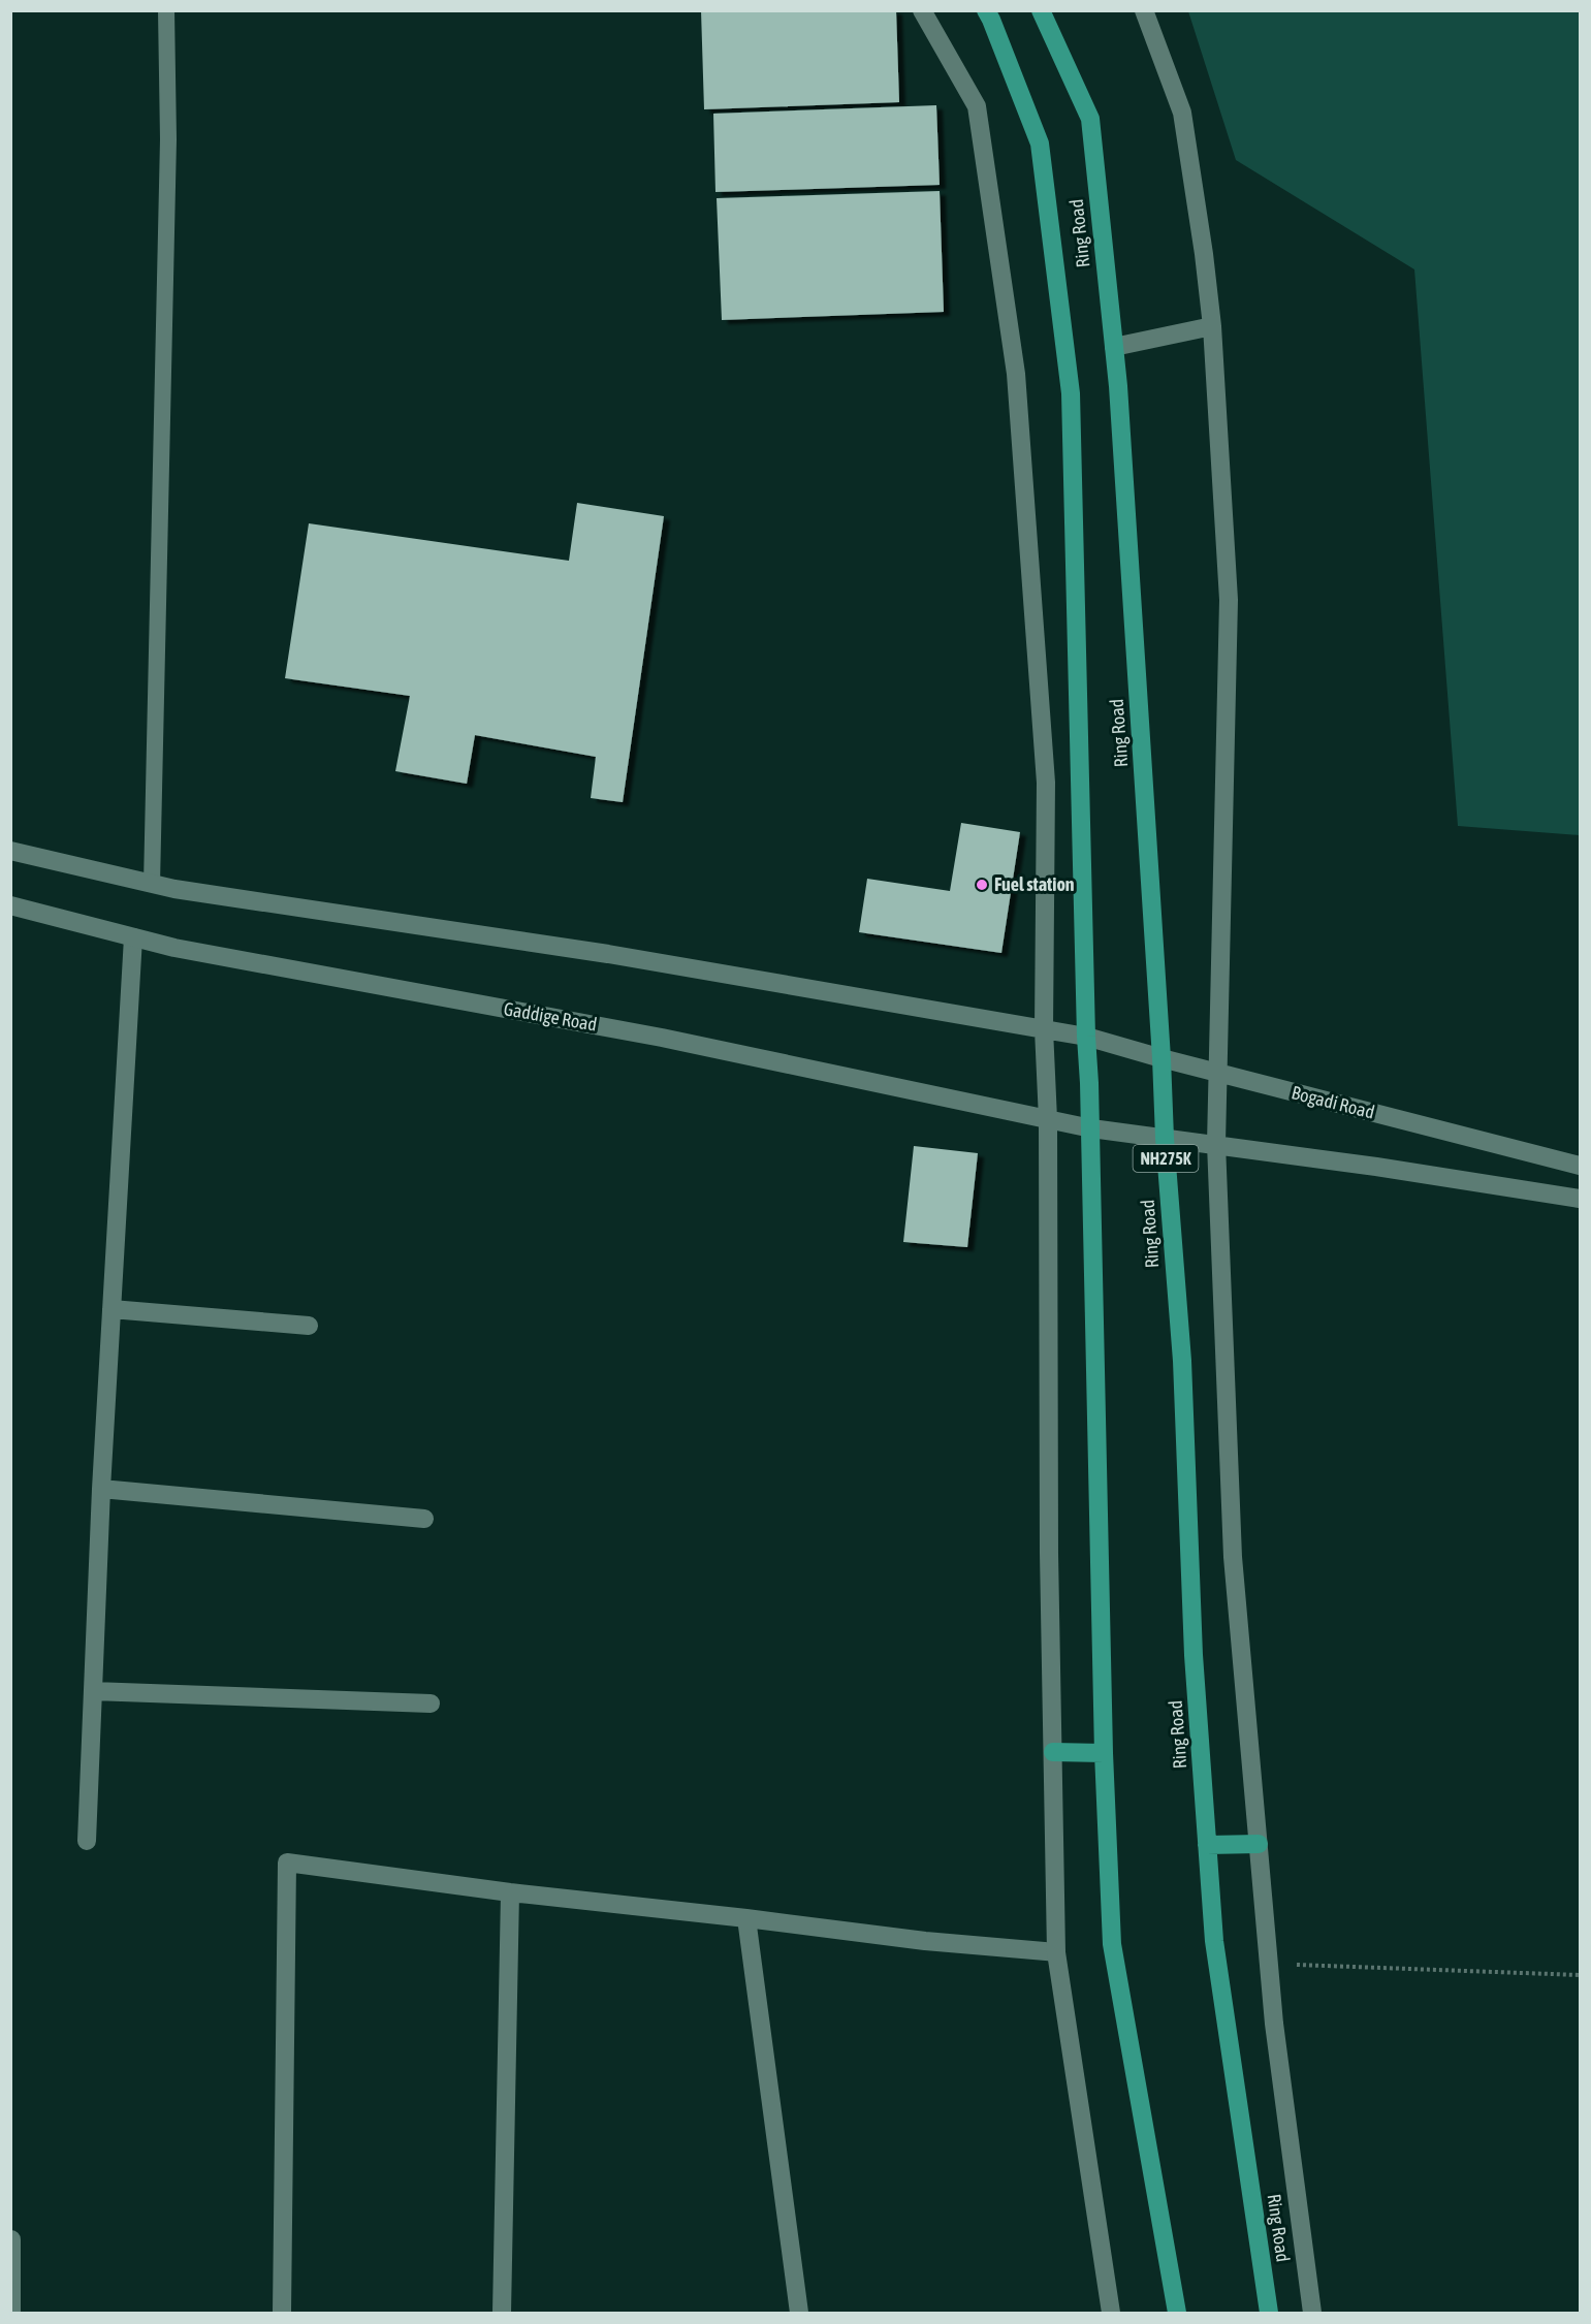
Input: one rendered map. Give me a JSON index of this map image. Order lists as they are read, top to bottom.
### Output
{
  "streets": {
    "highway": ["Ring Road", "NH275K"],
    "street": ["Gaddige Road", "Bogadi Road"]
  },
  "crossings": [
    ["Ring Road", "Gaddige Road"],
    ["Ring Road", "Bogadi Road"]
  ],
  "places": ["Fuel station"]
}
